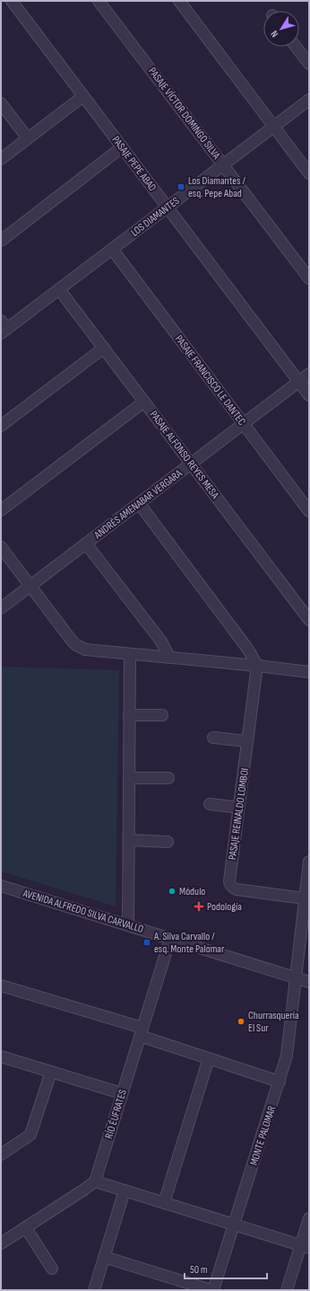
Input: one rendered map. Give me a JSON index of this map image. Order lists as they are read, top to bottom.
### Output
{
  "streets": {
    "street": [
      "PASAJE VÍCTOR DOMINGO SILVA",
      "PASAJE PEPE ABAD",
      "LOS DIAMANTES",
      "PASAJE FRANCISCO LE DANTEC",
      "PASAJE ALFONSO REYES MESA",
      "ANDRÉS AMENABAR VERGARA",
      "PASAJE REINALDO LOMBOI",
      "AVENIDA ALFREDO SILVA CARVALLO",
      "RÍO ÉUFRATES",
      "MONTE PALOMAR"
    ]
  },
  "crossings": [
    ["PASAJE VÍCTOR DOMINGO SILVA", "LOS DIAMANTES"],
    ["PASAJE PEPE ABAD", "LOS DIAMANTES"],
    ["PASAJE PEPE ABAD", "ANDRÉS AMENABAR VERGARA"],
    ["LOS DIAMANTES", "PASAJE FRANCISCO LE DANTEC"],
    ["LOS DIAMANTES", "PASAJE ALFONSO REYES MESA"],
    ["PASAJE FRANCISCO LE DANTEC", "ANDRÉS AMENABAR VERGARA"],
    ["PASAJE ALFONSO REYES MESA", "ANDRÉS AMENABAR VERGARA"],
    ["PASAJE REINALDO LOMBOI", "MONTE PALOMAR"],
    ["AVENIDA ALFREDO SILVA CARVALLO", "RÍO ÉUFRATES"],
    ["AVENIDA ALFREDO SILVA CARVALLO", "MONTE PALOMAR"]
  ],
  "places": {
    "transit": ["Los Diamantes / esq. Pepe Abad", "A. Silva Carvallo / esq. Monte Palomar"],
    "other": ["Módulo", "Churrasquería El Sur"],
    "health": ["Podología"]
  },
  "scale_bar": "50 m",
  "north": "bottom left"
}
